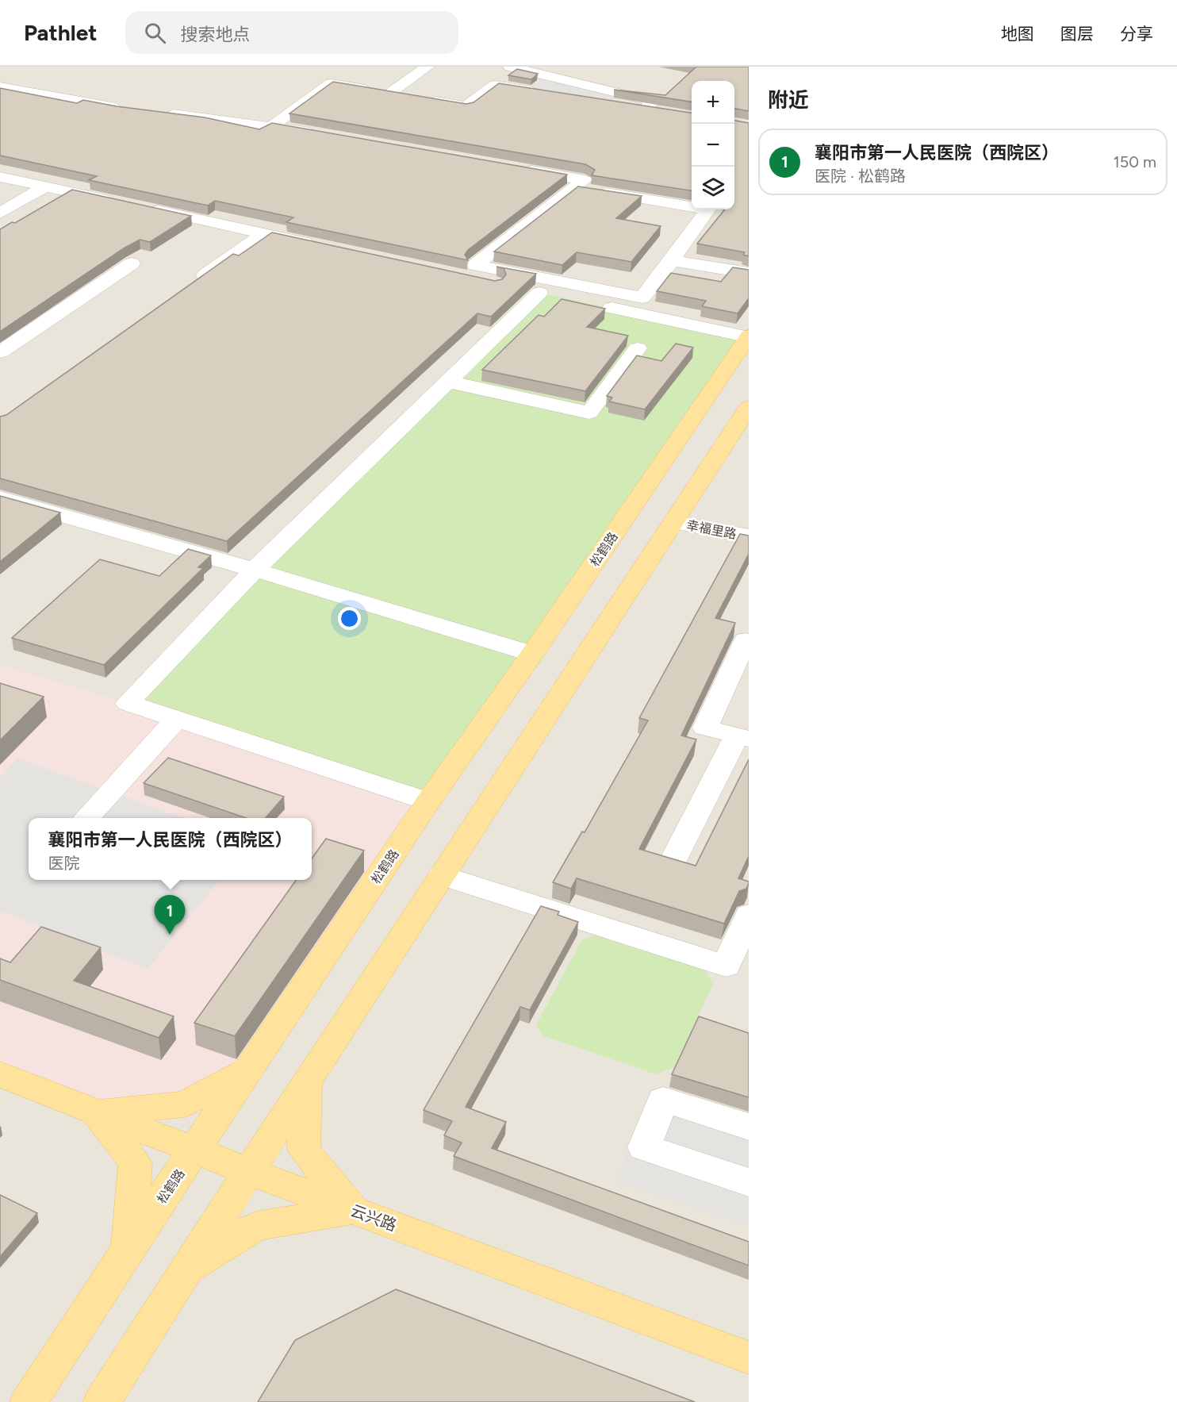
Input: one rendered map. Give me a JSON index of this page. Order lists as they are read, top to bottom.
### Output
{
  "streets": {
    "main road": ["松鹤路", "云兴路"],
    "street": ["幸福里路"]
  },
  "crossings": [
    ["松鹤路", "云兴路"]
  ],
  "page": {
    "header": "Pathlet",
    "search": "搜索地点",
    "nav": ["地图", "图层", "分享"],
    "heading": "附近",
    "map_buttons": ["+", "−"],
    "list": [
      {
        "mark": "1",
        "name": "襄阳市第一人民医院（西院区）",
        "note": "医院 · 松鹤路",
        "value": "150 m"
      }
    ],
    "popup": ["襄阳市第一人民医院（西院区）", "医院"],
    "pins": "1"
  }
}
